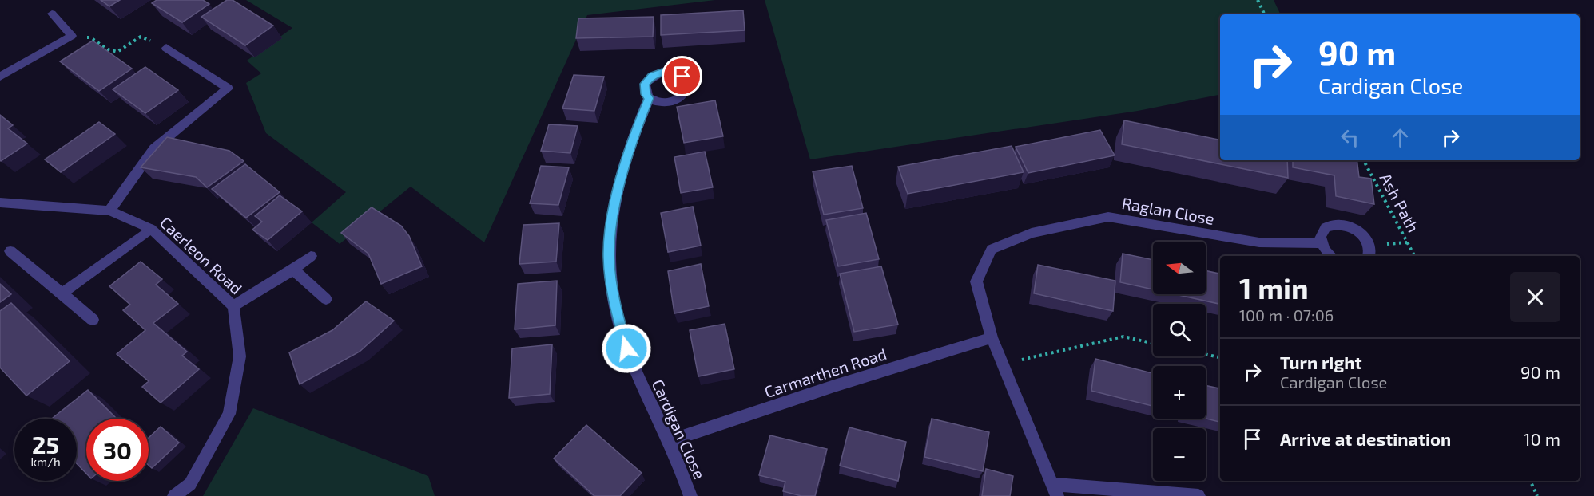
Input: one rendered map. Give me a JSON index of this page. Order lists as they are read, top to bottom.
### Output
{
  "streets": {
    "street": [
      "Raglan Close",
      "Caerleon Road",
      "Carmarthen Road",
      "Cardigan Close"
    ],
    "path": ["Ash Path"]
  },
  "crossings": [
    ["Raglan Close", "Carmarthen Road"],
    ["Carmarthen Road", "Cardigan Close"]
  ],
  "north": "left",
  "page": {
    "turn": ["90 m", "Cardigan Close"],
    "map_buttons": ["+", "−"],
    "heading": ["1 min", "100 m · 07:06"],
    "list": [
      {
        "name": "Turn right",
        "note": "Cardigan Close",
        "value": "90 m"
      },
      {
        "name": "Arrive at destination",
        "value": "10 m"
      }
    ],
    "speed": "25 km/h",
    "limit": "30"
  }
}
